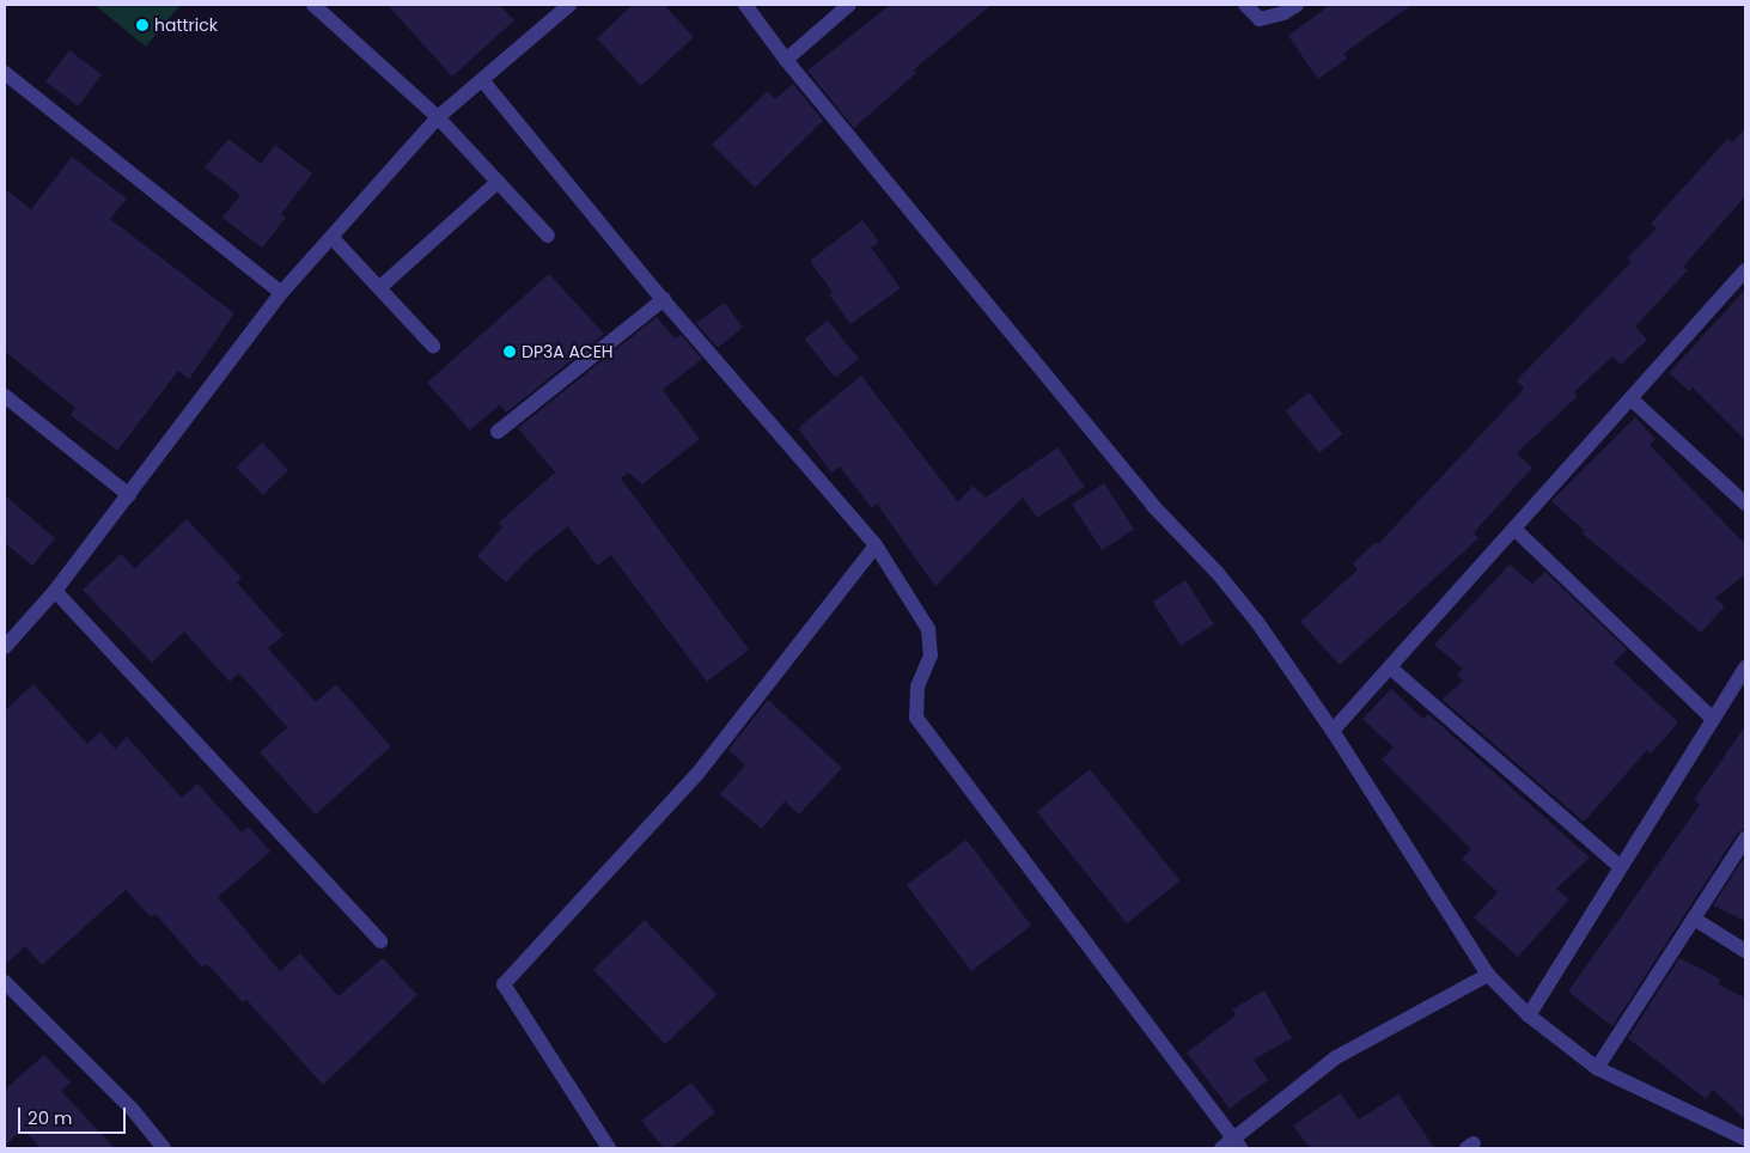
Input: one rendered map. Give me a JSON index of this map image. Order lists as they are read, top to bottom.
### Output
{
  "places": ["hattrick", "DP3A ACEH"],
  "scale_bar": "20 m"
}
